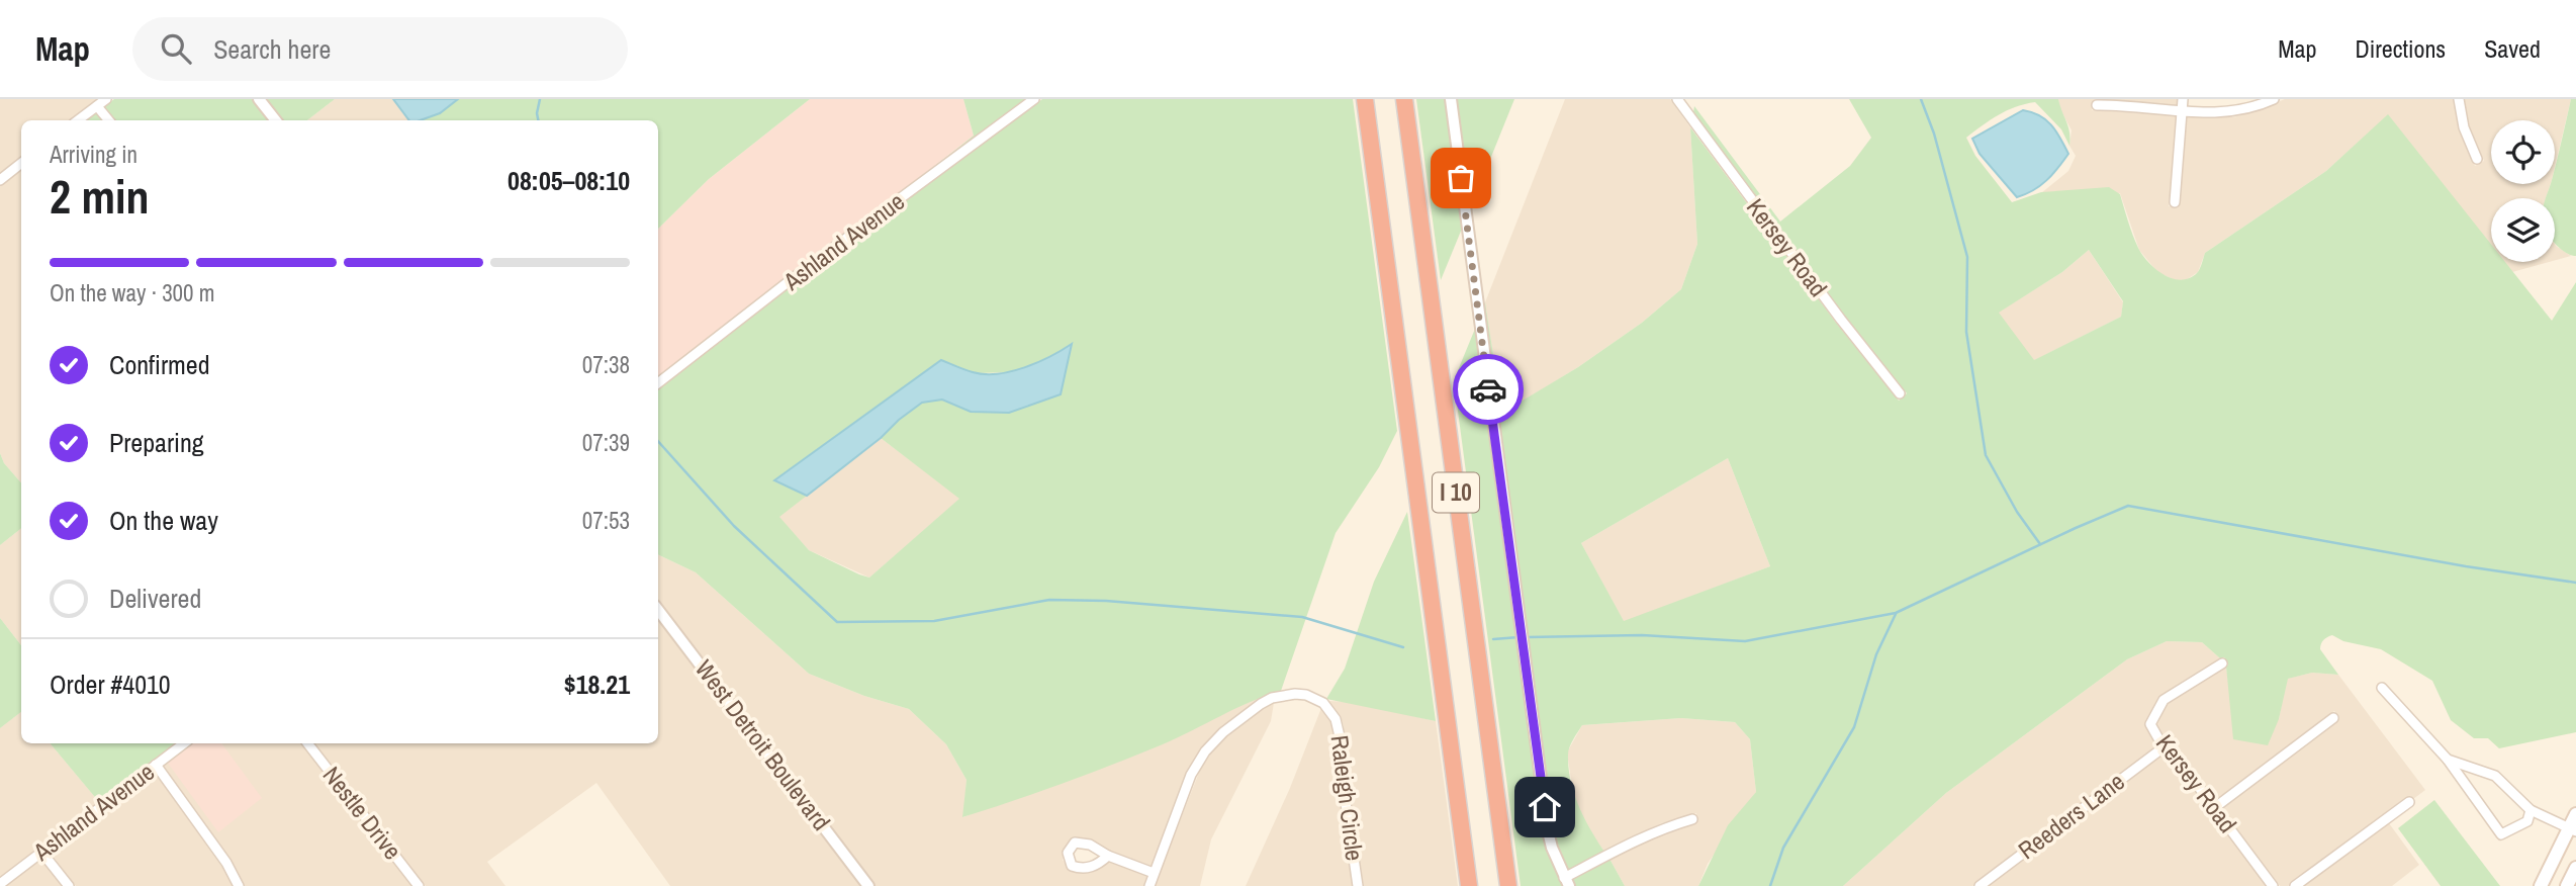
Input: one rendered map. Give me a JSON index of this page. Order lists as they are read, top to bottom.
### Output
{
  "streets": {
    "highway": ["I 10"],
    "street": [
      "Ashland Avenue",
      "Kersey Road",
      "West Detroit Boulevard",
      "Raleigh Circle",
      "Nestle Drive",
      "Reeders Lane"
    ]
  },
  "crossings": [
    ["Kersey Road", "Reeders Lane"]
  ],
  "page": {
    "header": "Map",
    "search": "Search here",
    "nav": ["Map", "Directions", "Saved"],
    "heading": ["2 min", "Arriving in", "08:05–08:10"],
    "panel": ["Order #4010", "$18.21"],
    "bar": "On the way · 300 m",
    "list": [
      ["Confirmed", "07:38"],
      ["Preparing", "07:39"],
      ["On the way", "07:53"],
      "Delivered"
    ]
  }
}
